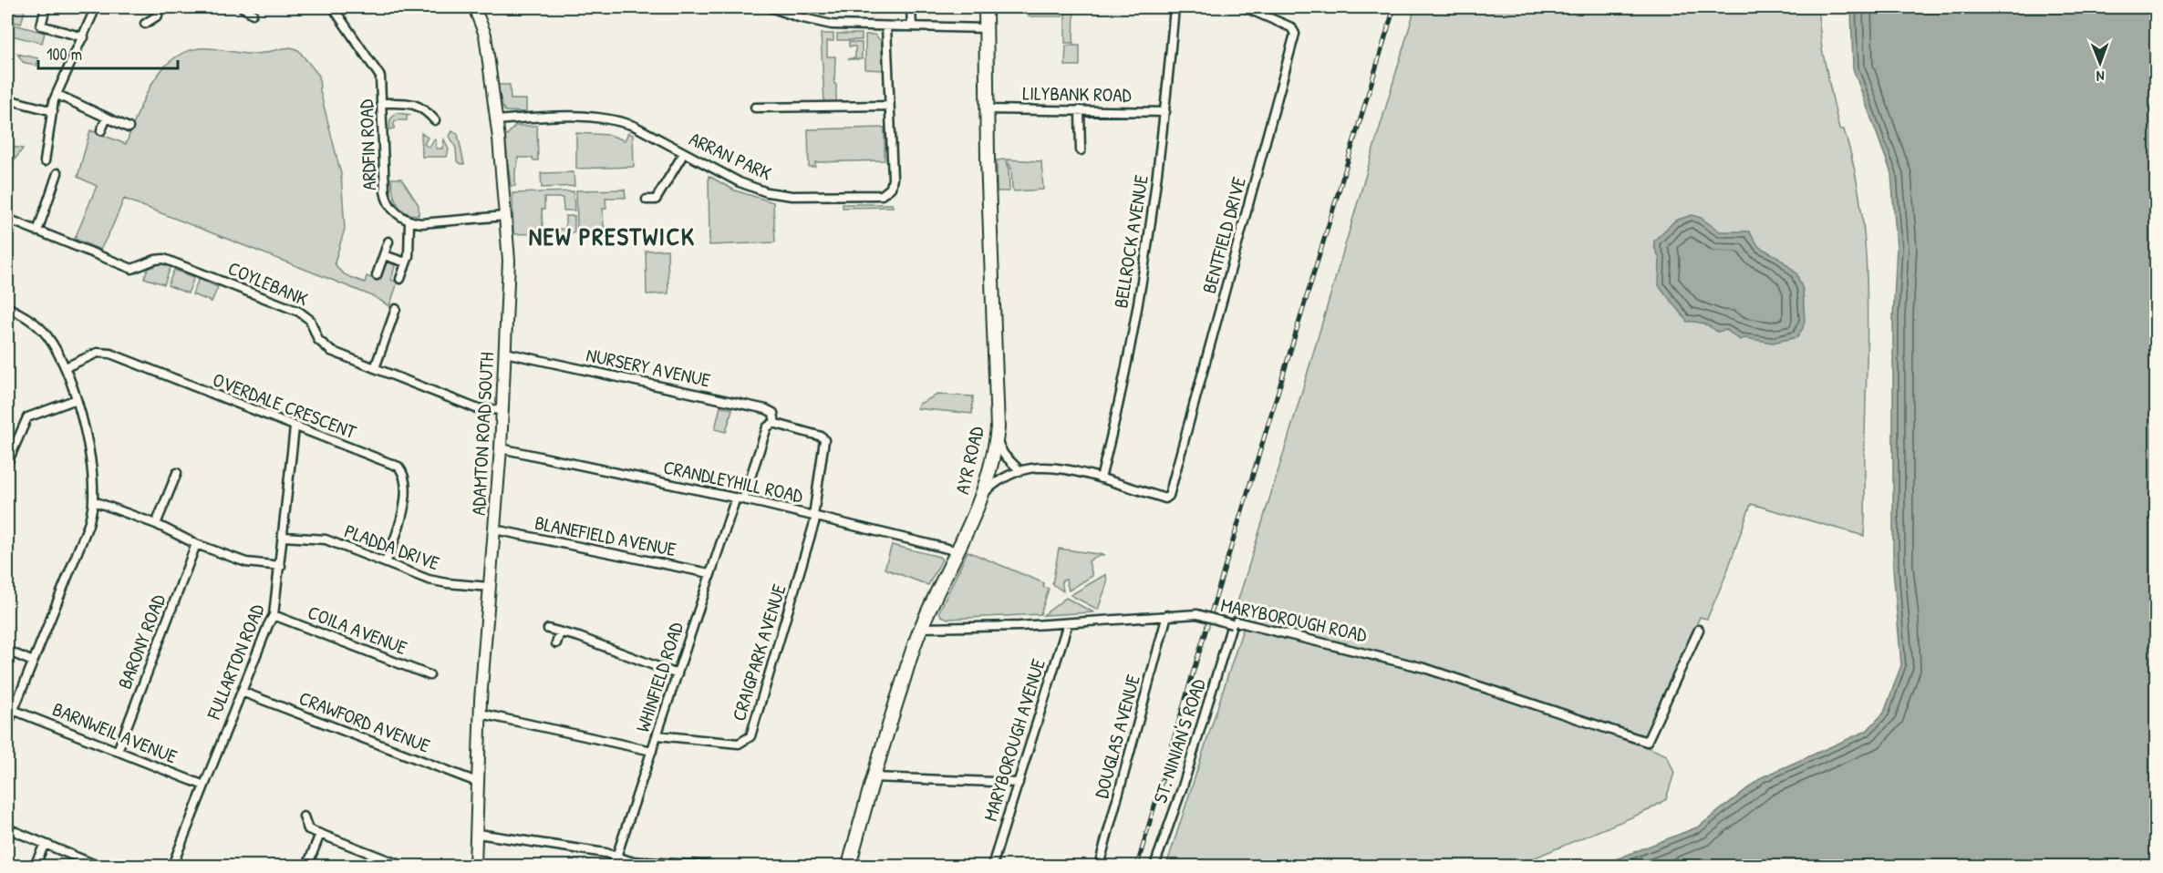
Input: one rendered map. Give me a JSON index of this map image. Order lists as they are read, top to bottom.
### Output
{
  "streets": {
    "main road": ["AYR ROAD"],
    "street": [
      "LILYBANK ROAD",
      "ARDFIN ROAD",
      "ARRAN PARK",
      "BENTFIELD DRIVE",
      "BELLROCK AVENUE",
      "COYLEBANK",
      "NURSERY AVENUE",
      "OVERDALE CRESCENT",
      "ADAMTON ROAD SOUTH",
      "CRANDLEYHILL ROAD",
      "BLANEFIELD AVENUE",
      "PLADDA DRIVE",
      "MARYBOROUGH ROAD",
      "COILA AVENUE",
      "BARONY ROAD",
      "CRAIGPARK AVENUE",
      "FULLARTON ROAD",
      "WHINFIELD ROAD",
      "CRAWFORD AVENUE",
      "BARNWEIL AVENUE",
      "DOUGLAS AVENUE",
      "MARYBOROUGH AVENUE",
      "ST. NINIAN'S ROAD"
    ]
  },
  "crossings": [
    ["LILYBANK ROAD", "BELLROCK AVENUE"],
    ["LILYBANK ROAD", "AYR ROAD"],
    ["ARRAN PARK", "ADAMTON ROAD SOUTH"],
    ["BENTFIELD DRIVE", "BELLROCK AVENUE"],
    ["COYLEBANK", "ADAMTON ROAD SOUTH"],
    ["NURSERY AVENUE", "ADAMTON ROAD SOUTH"],
    ["NURSERY AVENUE", "CRAIGPARK AVENUE"],
    ["NURSERY AVENUE", "WHINFIELD ROAD"],
    ["OVERDALE CRESCENT", "PLADDA DRIVE"],
    ["OVERDALE CRESCENT", "FULLARTON ROAD"],
    ["ADAMTON ROAD SOUTH", "CRANDLEYHILL ROAD"],
    ["ADAMTON ROAD SOUTH", "BLANEFIELD AVENUE"],
    ["ADAMTON ROAD SOUTH", "PLADDA DRIVE"],
    ["ADAMTON ROAD SOUTH", "CRAWFORD AVENUE"],
    ["AYR ROAD", "CRANDLEYHILL ROAD"],
    ["AYR ROAD", "MARYBOROUGH ROAD"],
    ["CRANDLEYHILL ROAD", "CRAIGPARK AVENUE"],
    ["CRANDLEYHILL ROAD", "WHINFIELD ROAD"],
    ["BLANEFIELD AVENUE", "WHINFIELD ROAD"],
    ["PLADDA DRIVE", "FULLARTON ROAD"],
    ["MARYBOROUGH ROAD", "DOUGLAS AVENUE"],
    ["MARYBOROUGH ROAD", "MARYBOROUGH AVENUE"],
    ["MARYBOROUGH ROAD", "ST. NINIAN'S ROAD"],
    ["COILA AVENUE", "FULLARTON ROAD"],
    ["BARONY ROAD", "BARNWEIL AVENUE"],
    ["CRAIGPARK AVENUE", "WHINFIELD ROAD"],
    ["FULLARTON ROAD", "CRAWFORD AVENUE"],
    ["FULLARTON ROAD", "BARNWEIL AVENUE"]
  ],
  "districts": ["NEW PRESTWICK"],
  "scale_bar": "100 m",
  "north": "bottom"
}
